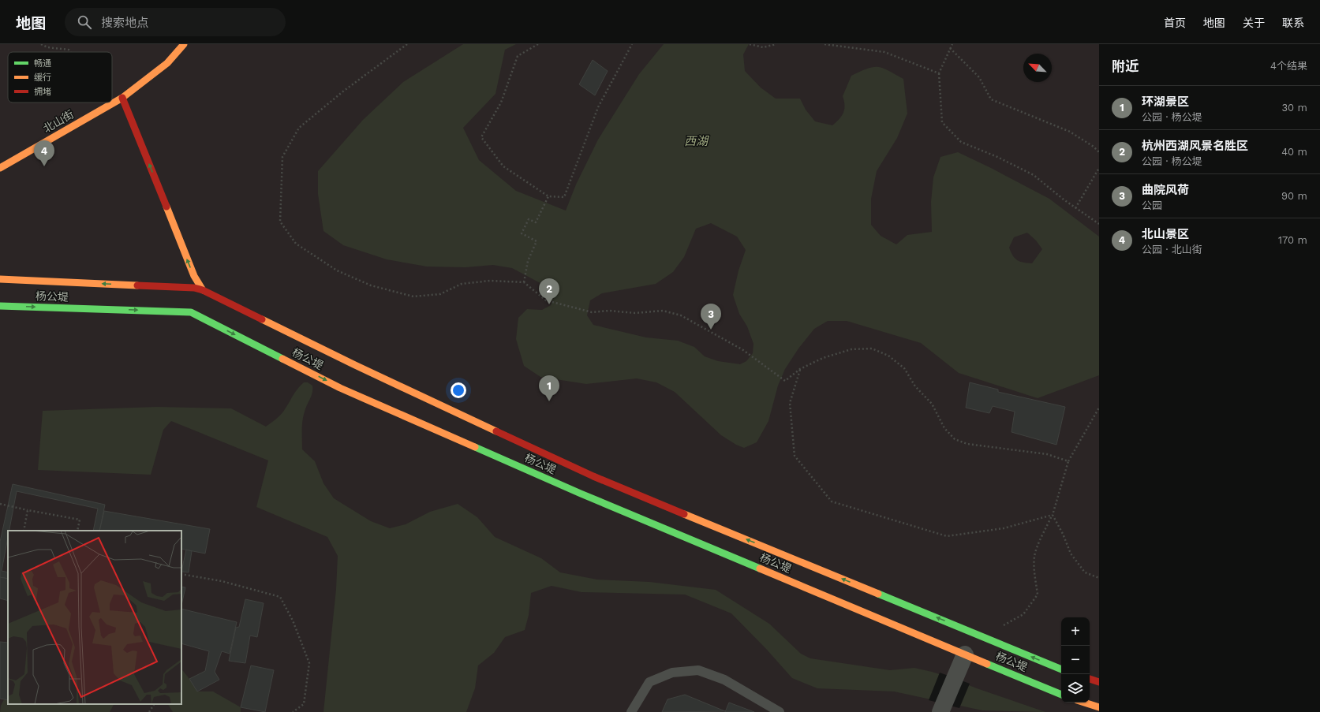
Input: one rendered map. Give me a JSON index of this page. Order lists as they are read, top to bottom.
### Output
{
  "streets": {
    "main road": ["北山街", "杨公堤"]
  },
  "water": ["西湖"],
  "legend": ["畅通", "缓行", "拥堵"],
  "north": "top left",
  "page": {
    "header": "地图",
    "search": "搜索地点",
    "nav": [
      "首页",
      "地图",
      "关于",
      "联系"
    ],
    "heading": ["附近", "4个结果"],
    "list": [
      {
        "mark": "1",
        "name": "环湖景区",
        "note": "公园 · 杨公堤",
        "value": "30 m"
      },
      {
        "mark": "2",
        "name": "杭州西湖风景名胜区",
        "note": "公园 · 杨公堤",
        "value": "40 m"
      },
      {
        "mark": "3",
        "name": "曲院风荷",
        "note": "公园",
        "value": "90 m"
      },
      {
        "mark": "4",
        "name": "北山景区",
        "note": "公园 · 北山街",
        "value": "170 m"
      }
    ],
    "pins": [
      "4",
      "2",
      "3",
      "1"
    ],
    "map_buttons": ["+", "−"]
  }
}
